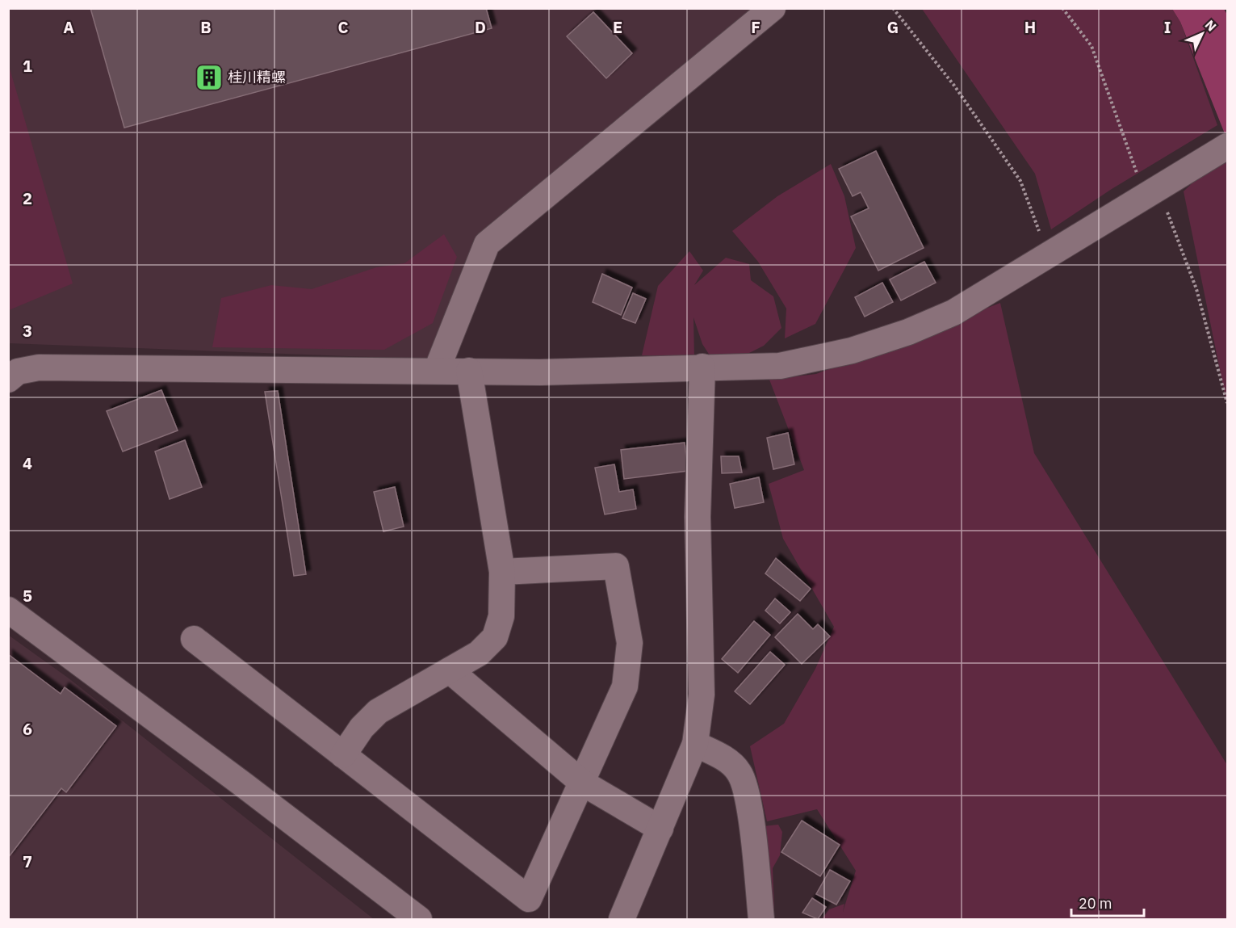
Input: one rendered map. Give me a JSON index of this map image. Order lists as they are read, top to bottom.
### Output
{
  "places": {
    "building": ["桂川精螺"]
  },
  "scale_bar": "20 m",
  "north": "top right",
  "grid": {
    "columns": [
      "A",
      "B",
      "C",
      "D",
      "E",
      "F",
      "G",
      "H",
      "I"
    ],
    "rows": [
      "1",
      "2",
      "3",
      "4",
      "5",
      "6",
      "7"
    ]
  }
}
